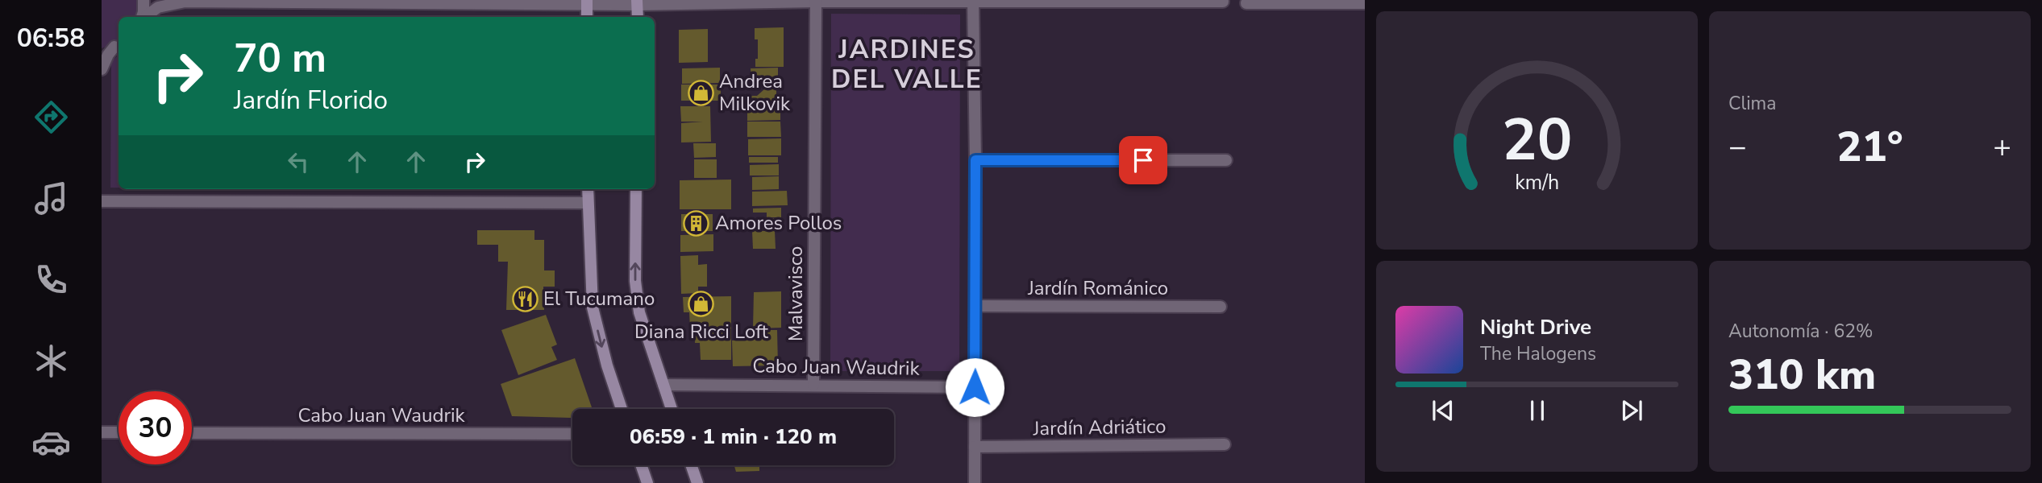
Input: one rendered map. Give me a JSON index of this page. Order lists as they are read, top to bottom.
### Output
{
  "streets": {
    "street": [
      "Jardín Románico",
      "Malvavisco",
      "Cabo Juan Waudrik",
      "Jardín Adriático"
    ]
  },
  "crossings": [
    ["Malvavisco", "Cabo Juan Waudrik"]
  ],
  "districts": ["JARDINES DEL VALLE"],
  "places": {
    "shop": ["Andrea Milkovik", "Diana Ricci Loft"],
    "building": ["Amores Pollos"],
    "restaurant": ["El Tucumano"]
  },
  "page": {
    "tabs": "06:58",
    "tile": [
      "Clima",
      ["Autonomía · 62%", "310 km"]
    ],
    "turn": ["70 m", "Jardín Florido"],
    "heat": ["−", "21°", "+"],
    "song": ["Night Drive", "The Halogens"],
    "limit": "30",
    "trip": "06:59 · 1 min · 120 m",
    "gauge": ["20", "km/h"]
  }
}
